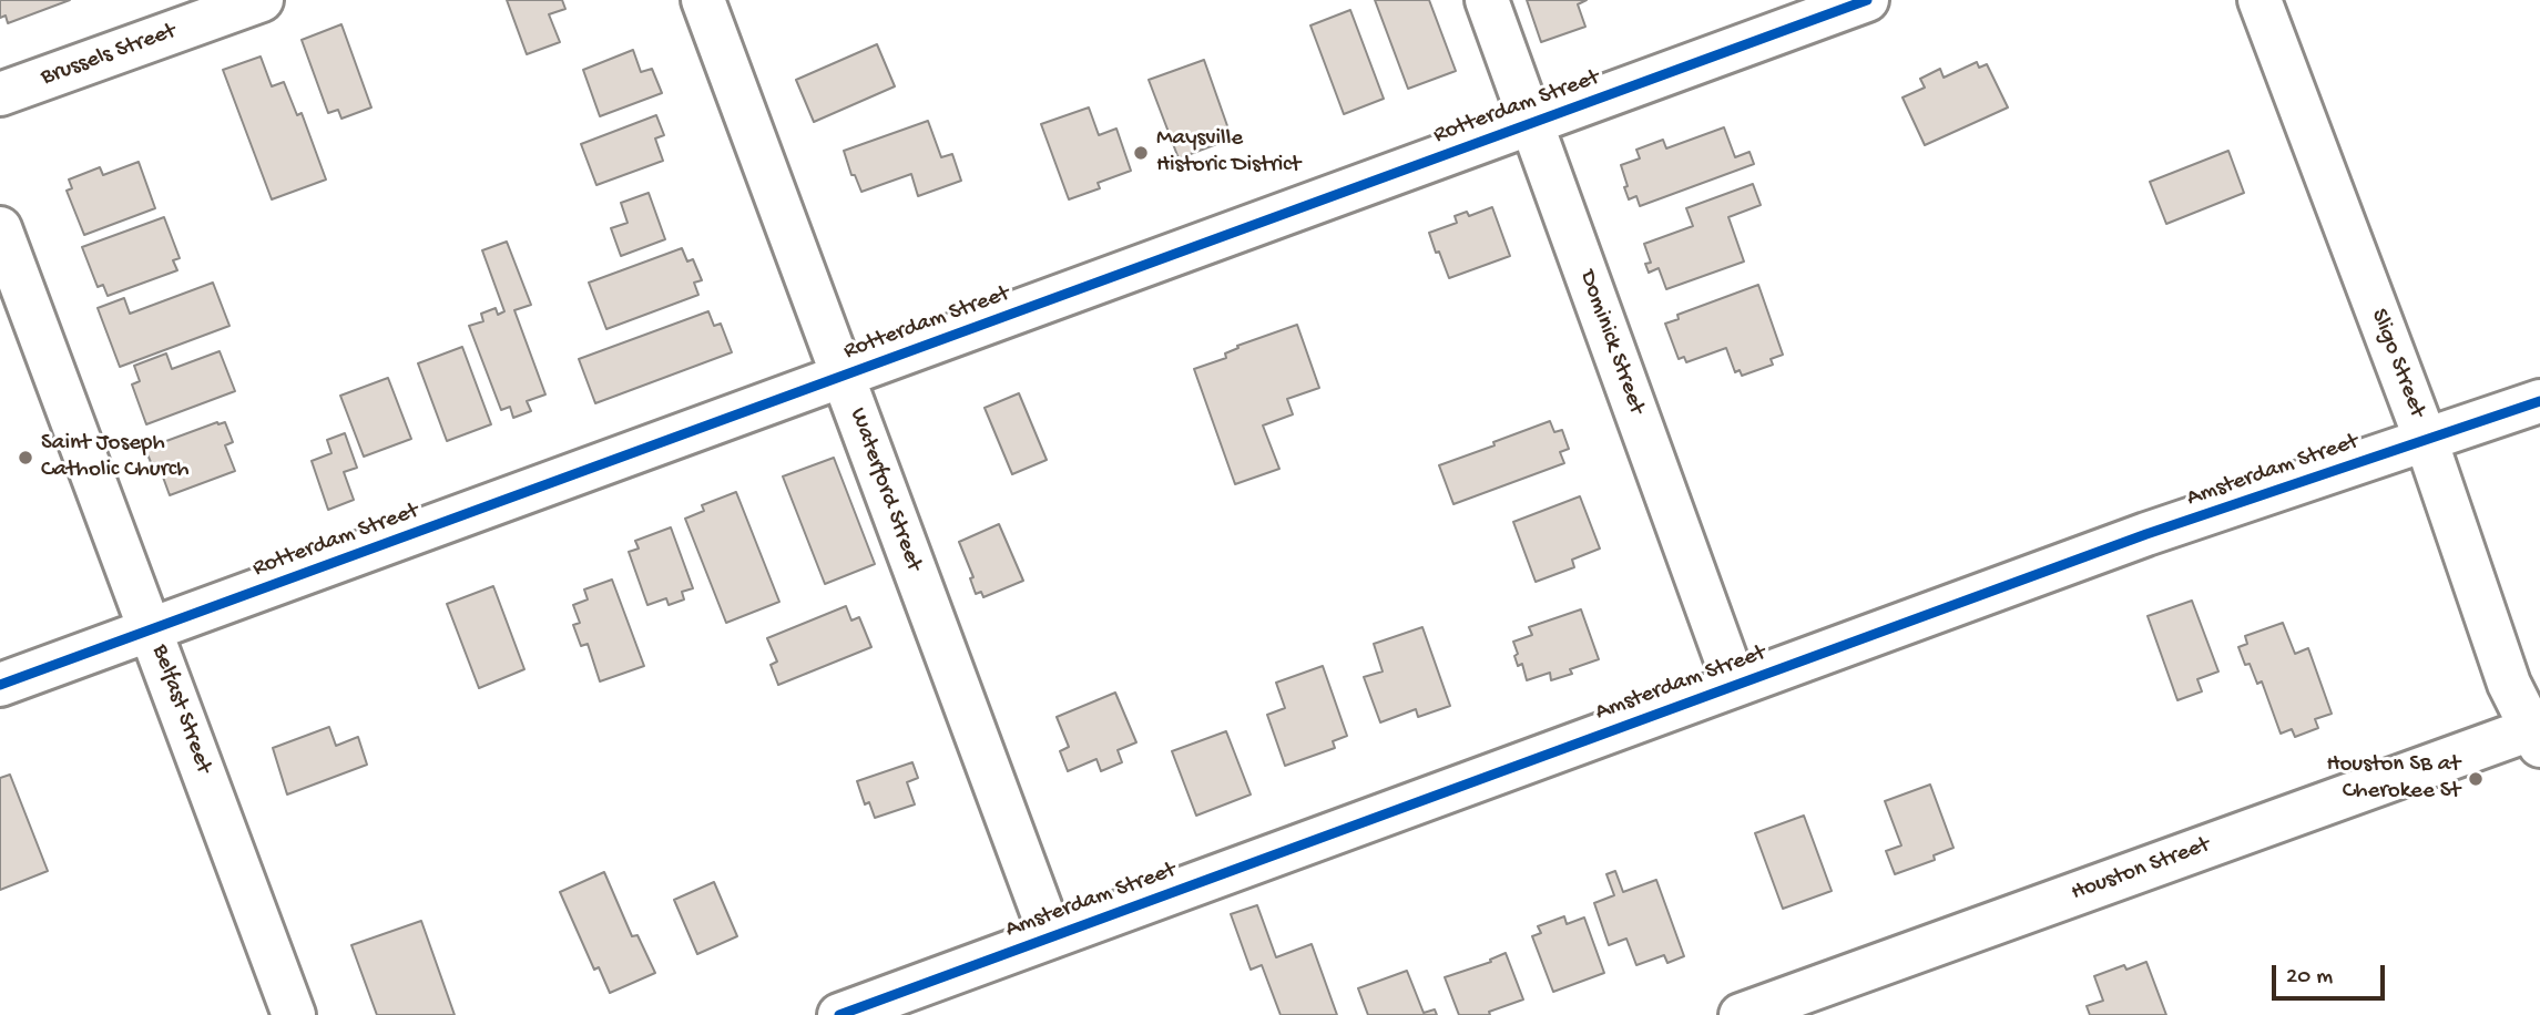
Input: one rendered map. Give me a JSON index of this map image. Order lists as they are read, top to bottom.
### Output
{
  "streets": {
    "street": [
      "Brussels Street",
      "Rotterdam Street",
      "Dominick Street",
      "Sligo Street",
      "Amsterdam Street",
      "Waterford Street",
      "Belfast Street",
      "Houston Street"
    ]
  },
  "crossings": [
    ["Rotterdam Street", "Dominick Street"],
    ["Rotterdam Street", "Waterford Street"],
    ["Rotterdam Street", "Belfast Street"],
    ["Dominick Street", "Amsterdam Street"],
    ["Sligo Street", "Amsterdam Street"],
    ["Sligo Street", "Houston Street"],
    ["Amsterdam Street", "Waterford Street"]
  ],
  "places": ["Maysville Historic District", "Saint Joseph Catholic Church", "Houston SB at Cherokee St"],
  "scale_bar": "20 m"
}
